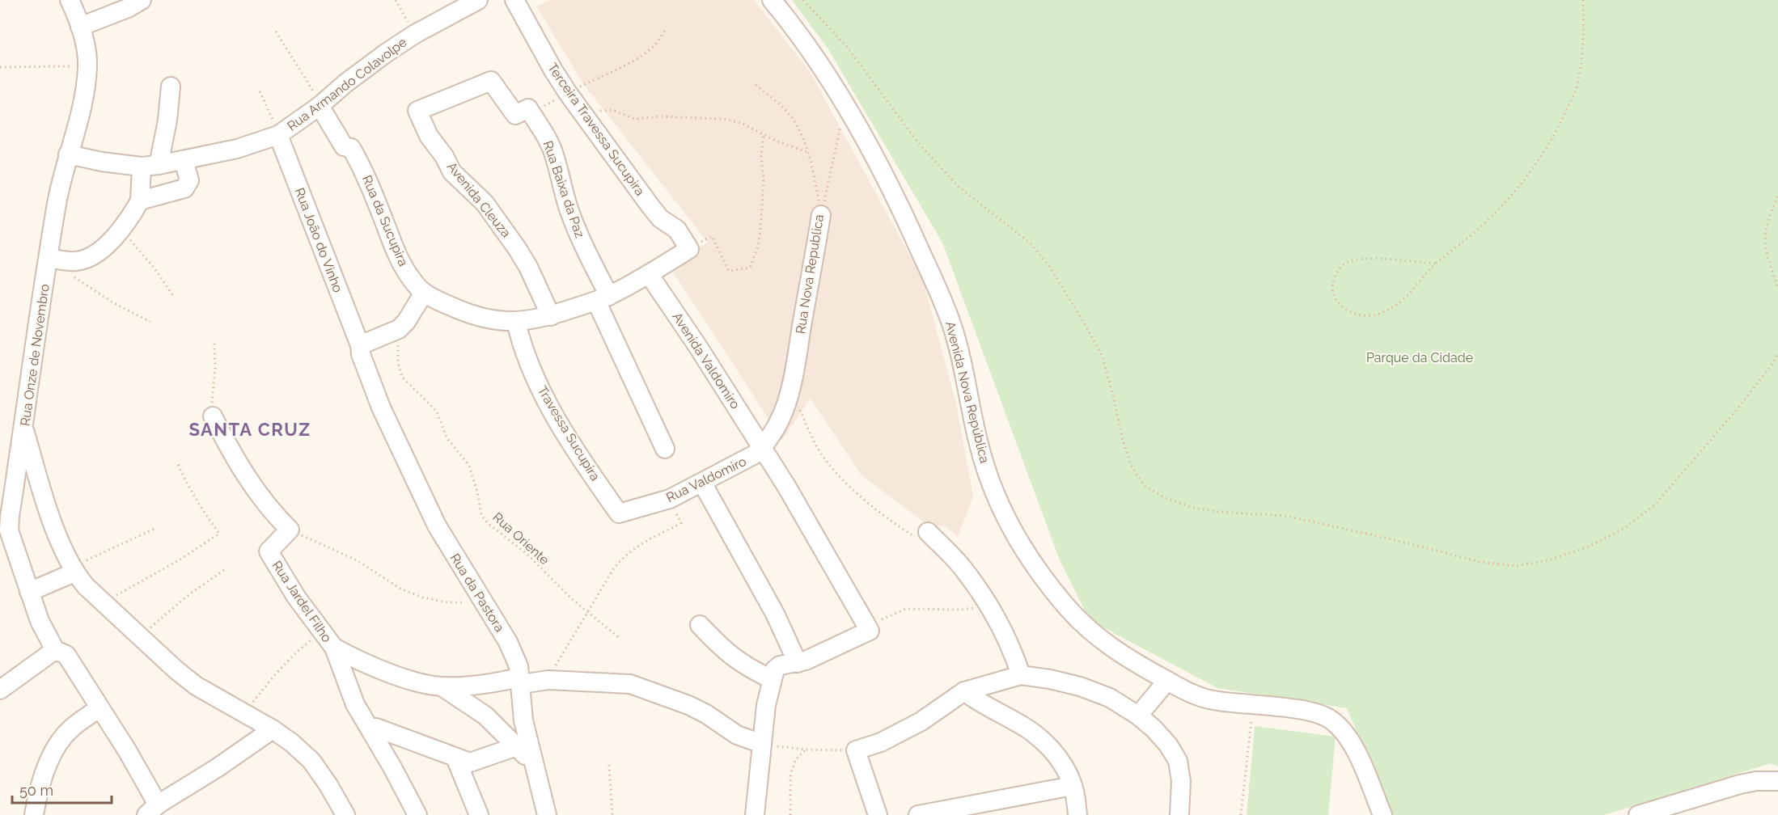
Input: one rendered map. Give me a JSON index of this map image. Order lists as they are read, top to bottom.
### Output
{
  "streets": {
    "street": [
      "Rua Armando Colavolpe",
      "Terceira Travessa Sucupira",
      "Rua Baixa da Paz",
      "Avenida Cleuza",
      "Rua da Sucupira",
      "Rua João do Vinho",
      "Rua Nova Republica",
      "Rua Onze de Novembro",
      "Avenida Valdomiro",
      "Avenida Nova República",
      "Travessa Sucupira",
      "Rua Valdomiro",
      "Rua da Pastora",
      "Rua Jardel Filho"
    ],
    "path": ["Rua Oriente"]
  },
  "crossings": [
    ["Rua Armando Colavolpe", "Rua da Sucupira"],
    ["Rua Armando Colavolpe", "Rua João do Vinho"],
    ["Rua Armando Colavolpe", "Rua Onze de Novembro"],
    ["Terceira Travessa Sucupira", "Rua da Sucupira"],
    ["Rua Baixa da Paz", "Avenida Cleuza"],
    ["Rua Baixa da Paz", "Rua da Sucupira"],
    ["Avenida Cleuza", "Rua da Sucupira"],
    ["Rua da Sucupira", "Avenida Valdomiro"],
    ["Rua da Sucupira", "Travessa Sucupira"],
    ["Rua João do Vinho", "Rua da Pastora"],
    ["Rua Nova Republica", "Avenida Valdomiro"],
    ["Rua Nova Republica", "Rua Valdomiro"],
    ["Avenida Valdomiro", "Rua Valdomiro"],
    ["Travessa Sucupira", "Rua Valdomiro"]
  ],
  "districts": ["SANTA CRUZ"],
  "parks": ["Parque da Cidade"],
  "scale_bar": "50 m"
}
